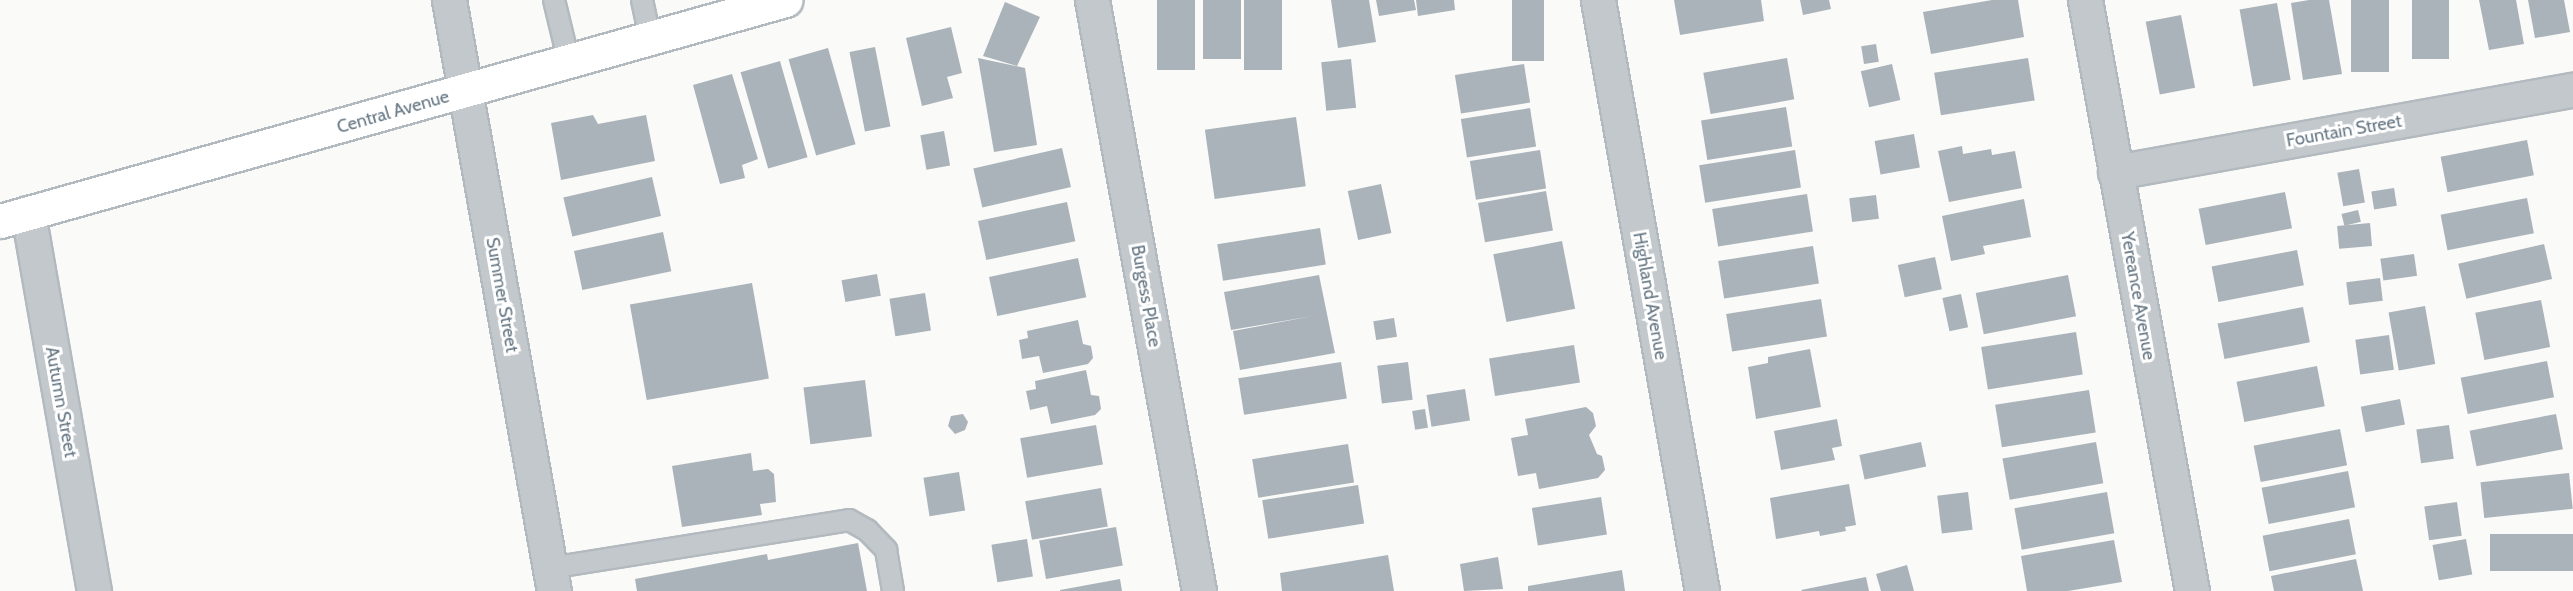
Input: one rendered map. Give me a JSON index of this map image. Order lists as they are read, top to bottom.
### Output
{
  "streets": {
    "main road": ["Central Avenue"],
    "street": [
      "Fountain Street",
      "Summer Street",
      "Burgess Place",
      "Highland Avenue",
      "Yereance Avenue",
      "Autumn Street"
    ]
  },
  "crossings": [
    ["Central Avenue", "Summer Street"],
    ["Central Avenue", "Autumn Street"],
    ["Fountain Street", "Yereance Avenue"]
  ]
}
